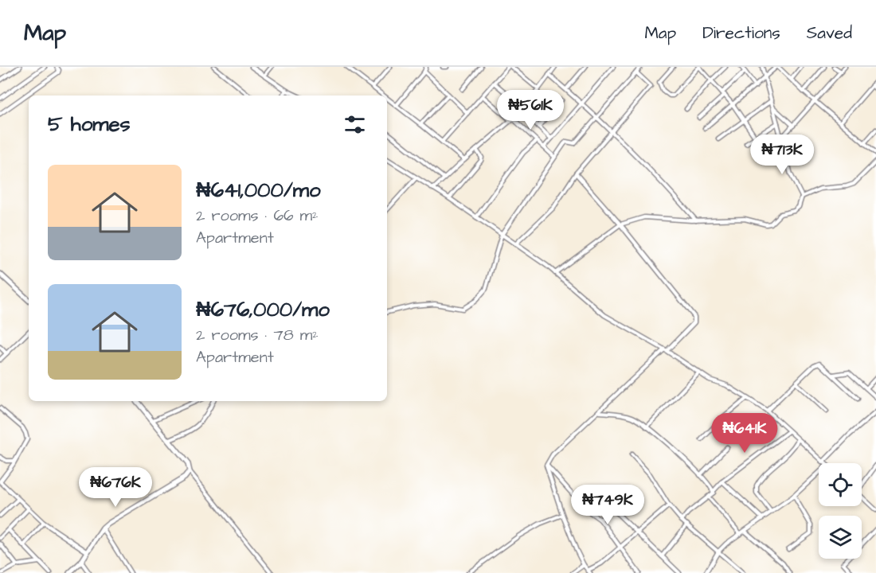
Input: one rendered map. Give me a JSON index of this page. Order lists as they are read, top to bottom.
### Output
{
  "page": {
    "header": "Map",
    "nav": ["Map", "Directions", "Saved"],
    "price": [
      "₦561K",
      "₦713K",
      "₦641K",
      "₦676K",
      "₦749K"
    ],
    "heading": "5 homes",
    "list": [
      {
        "name": "₦641,000/mo",
        "note": "2 rooms · 66 m² · Apartment"
      },
      {
        "name": "₦676,000/mo",
        "note": "2 rooms · 78 m² · Apartment"
      }
    ]
  }
}
